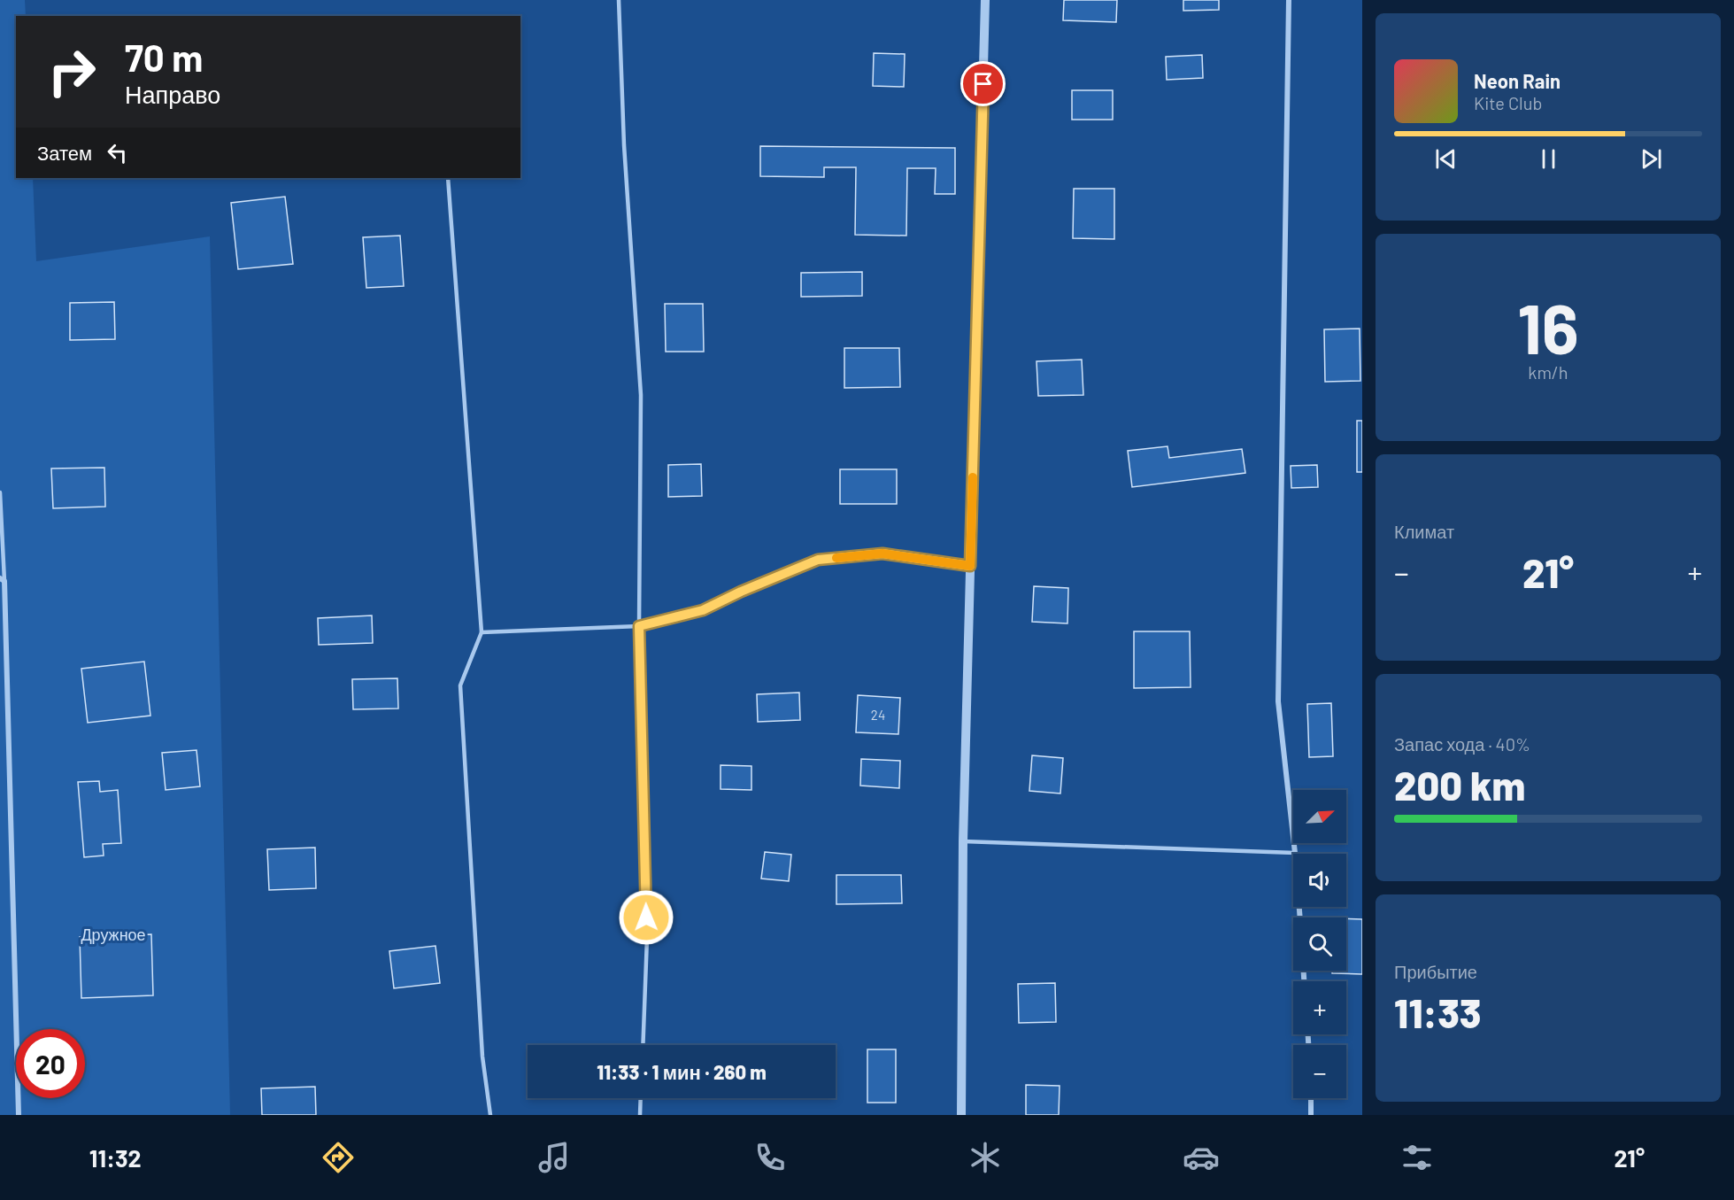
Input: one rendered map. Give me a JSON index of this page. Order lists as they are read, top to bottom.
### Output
{
  "parks": ["Дружное"],
  "house_numbers": ["24"],
  "north": "top right",
  "page": {
    "turn": ["70 m", "Направо"],
    "song": ["Neon Rain", "Kite Club"],
    "then": "Затем",
    "tile": [
      ["16", "km/h"],
      "Климат",
      ["Запас хода · 40%", "200 km"],
      ["Прибытие", "11:33"]
    ],
    "heat": ["−", "21°", "+"],
    "map_buttons": ["+", "−"],
    "limit": "20",
    "trip": "11:33 · 1 мин · 260 m",
    "tabs": ["11:32", "21°"]
  }
}
